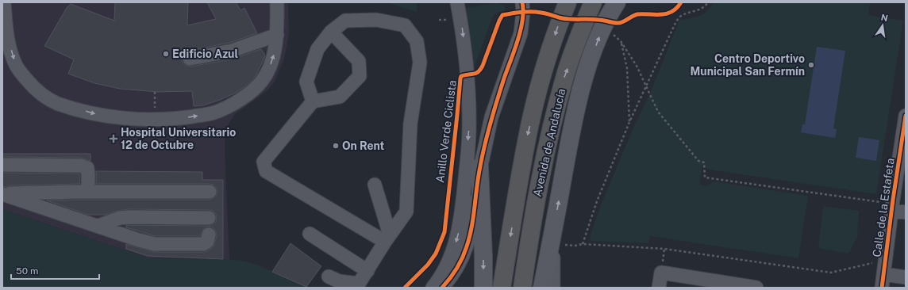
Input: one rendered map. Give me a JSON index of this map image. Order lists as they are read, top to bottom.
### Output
{
  "streets": {
    "highway": ["Avenida de Andalucía"],
    "street": ["Calle de la Estafeta"],
    "cycle path": ["Anillo Verde Ciclista"]
  },
  "places": {
    "other": ["Edificio Azul", "Centro Deportivo Municipal San Fermín", "On Rent"],
    "health": ["Hospital Universitario 12 de Octubre"]
  },
  "scale_bar": "50 m",
  "north": "top"
}
